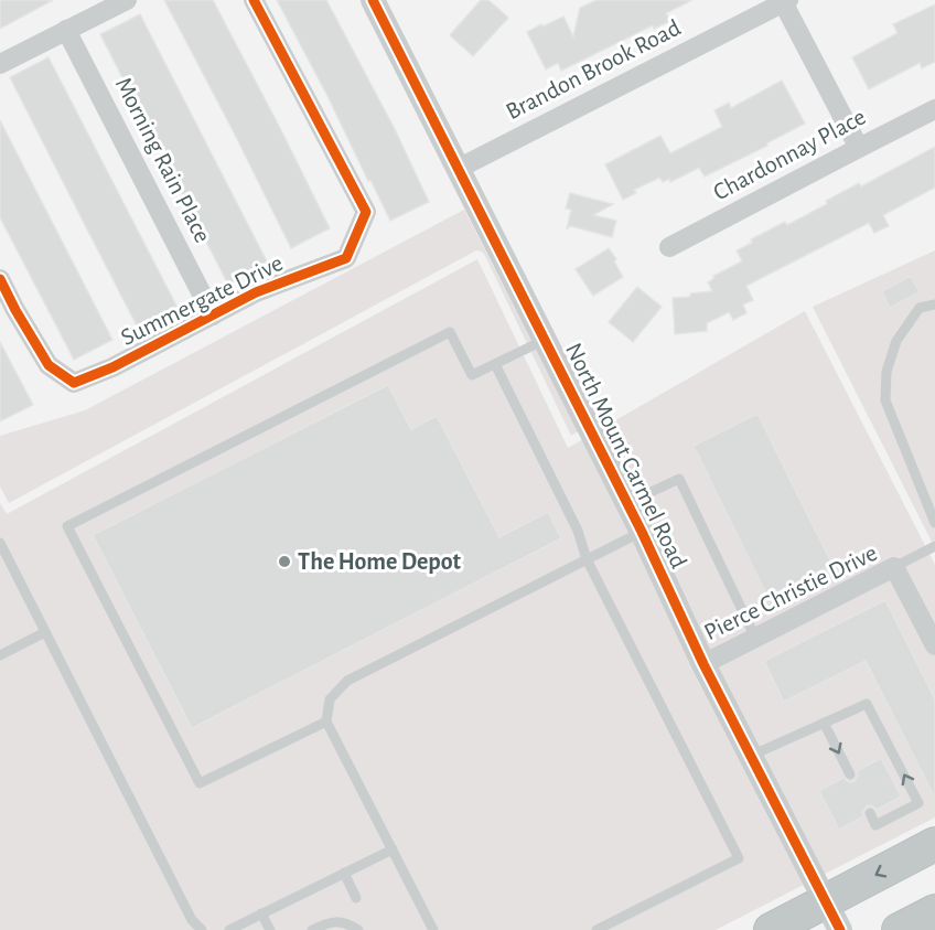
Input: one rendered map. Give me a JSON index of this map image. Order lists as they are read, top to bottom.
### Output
{
  "streets": {
    "street": [
      "Brandon Brook Road",
      "Chardonnay Place",
      "Morning Rain Place",
      "Summergate Drive",
      "North Mount Carmel Road",
      "Pierce Christie Drive"
    ]
  },
  "crossings": [
    ["Brandon Brook Road", "North Mount Carmel Road"],
    ["Morning Rain Place", "Summergate Drive"],
    ["North Mount Carmel Road", "Pierce Christie Drive"]
  ],
  "places": ["The Home Depot"]
}
